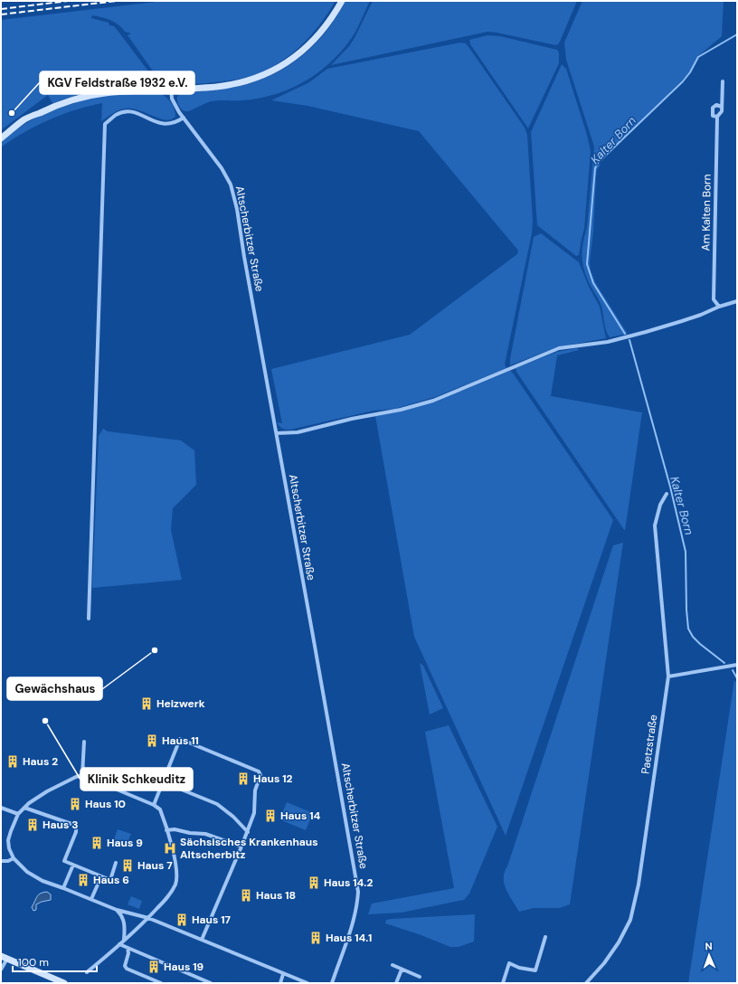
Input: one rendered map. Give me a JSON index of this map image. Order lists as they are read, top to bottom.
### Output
{
  "streets": {
    "street": ["Am Kalten Born", "Altscherbitzer Straße", "Paetzstraße"]
  },
  "water": ["Kalter Born"],
  "places": {
    "other": ["KGV Feldstraße 1932 e.V.", "Gewächshaus", "Klinik Schkeuditz"],
    "building": [
      "Heizwerk",
      "Haus 11",
      "Haus 2",
      "Haus 12",
      "Haus 10",
      "Haus 14",
      "Haus 3",
      "Haus 9",
      "Haus 7",
      "Haus 6",
      "Haus 14.2",
      "Haus 18",
      "Haus 17",
      "Haus 14.1",
      "Haus 19"
    ],
    "hospital": ["Sächsisches Krankenhaus Altscherbitz"]
  },
  "scale_bar": "100 m",
  "north": "top"
}
